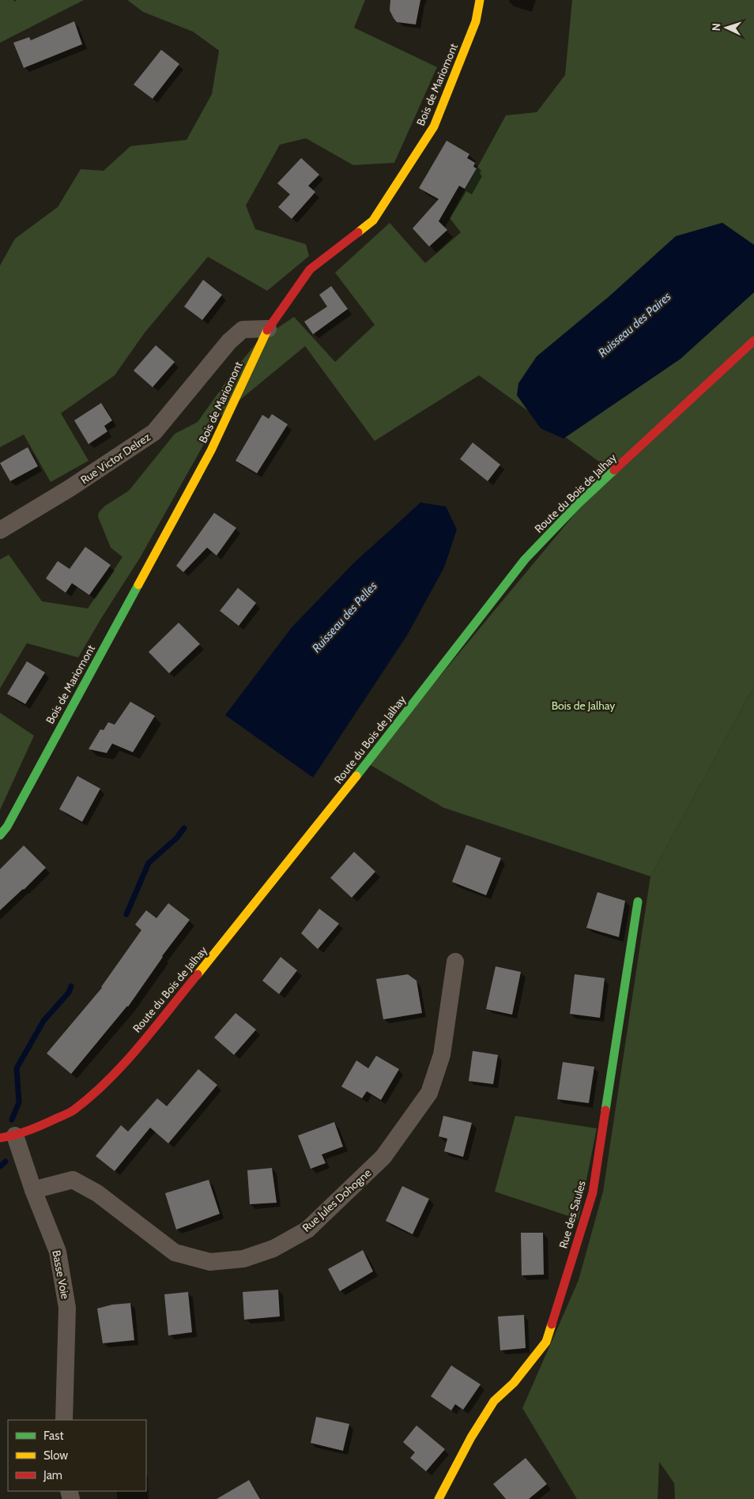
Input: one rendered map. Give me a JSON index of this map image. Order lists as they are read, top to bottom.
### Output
{
  "streets": {
    "street": [
      "Bois de Mariomont",
      "Rue Victor Delrez",
      "Route du Bois de Jalhay",
      "Rue Jules Dohogne",
      "Rue des Saules",
      "Basse Voie"
    ]
  },
  "crossings": [
    ["Bois de Mariomont", "Rue Victor Delrez"],
    ["Route du Bois de Jalhay", "Basse Voie"],
    ["Rue Jules Dohogne", "Basse Voie"]
  ],
  "water": ["Ruisseau des Paires", "Ruisseau des Pelles"],
  "parks": ["Bois de Jalhay"],
  "legend": ["Fast", "Slow", "Jam"],
  "north": "left"
}
